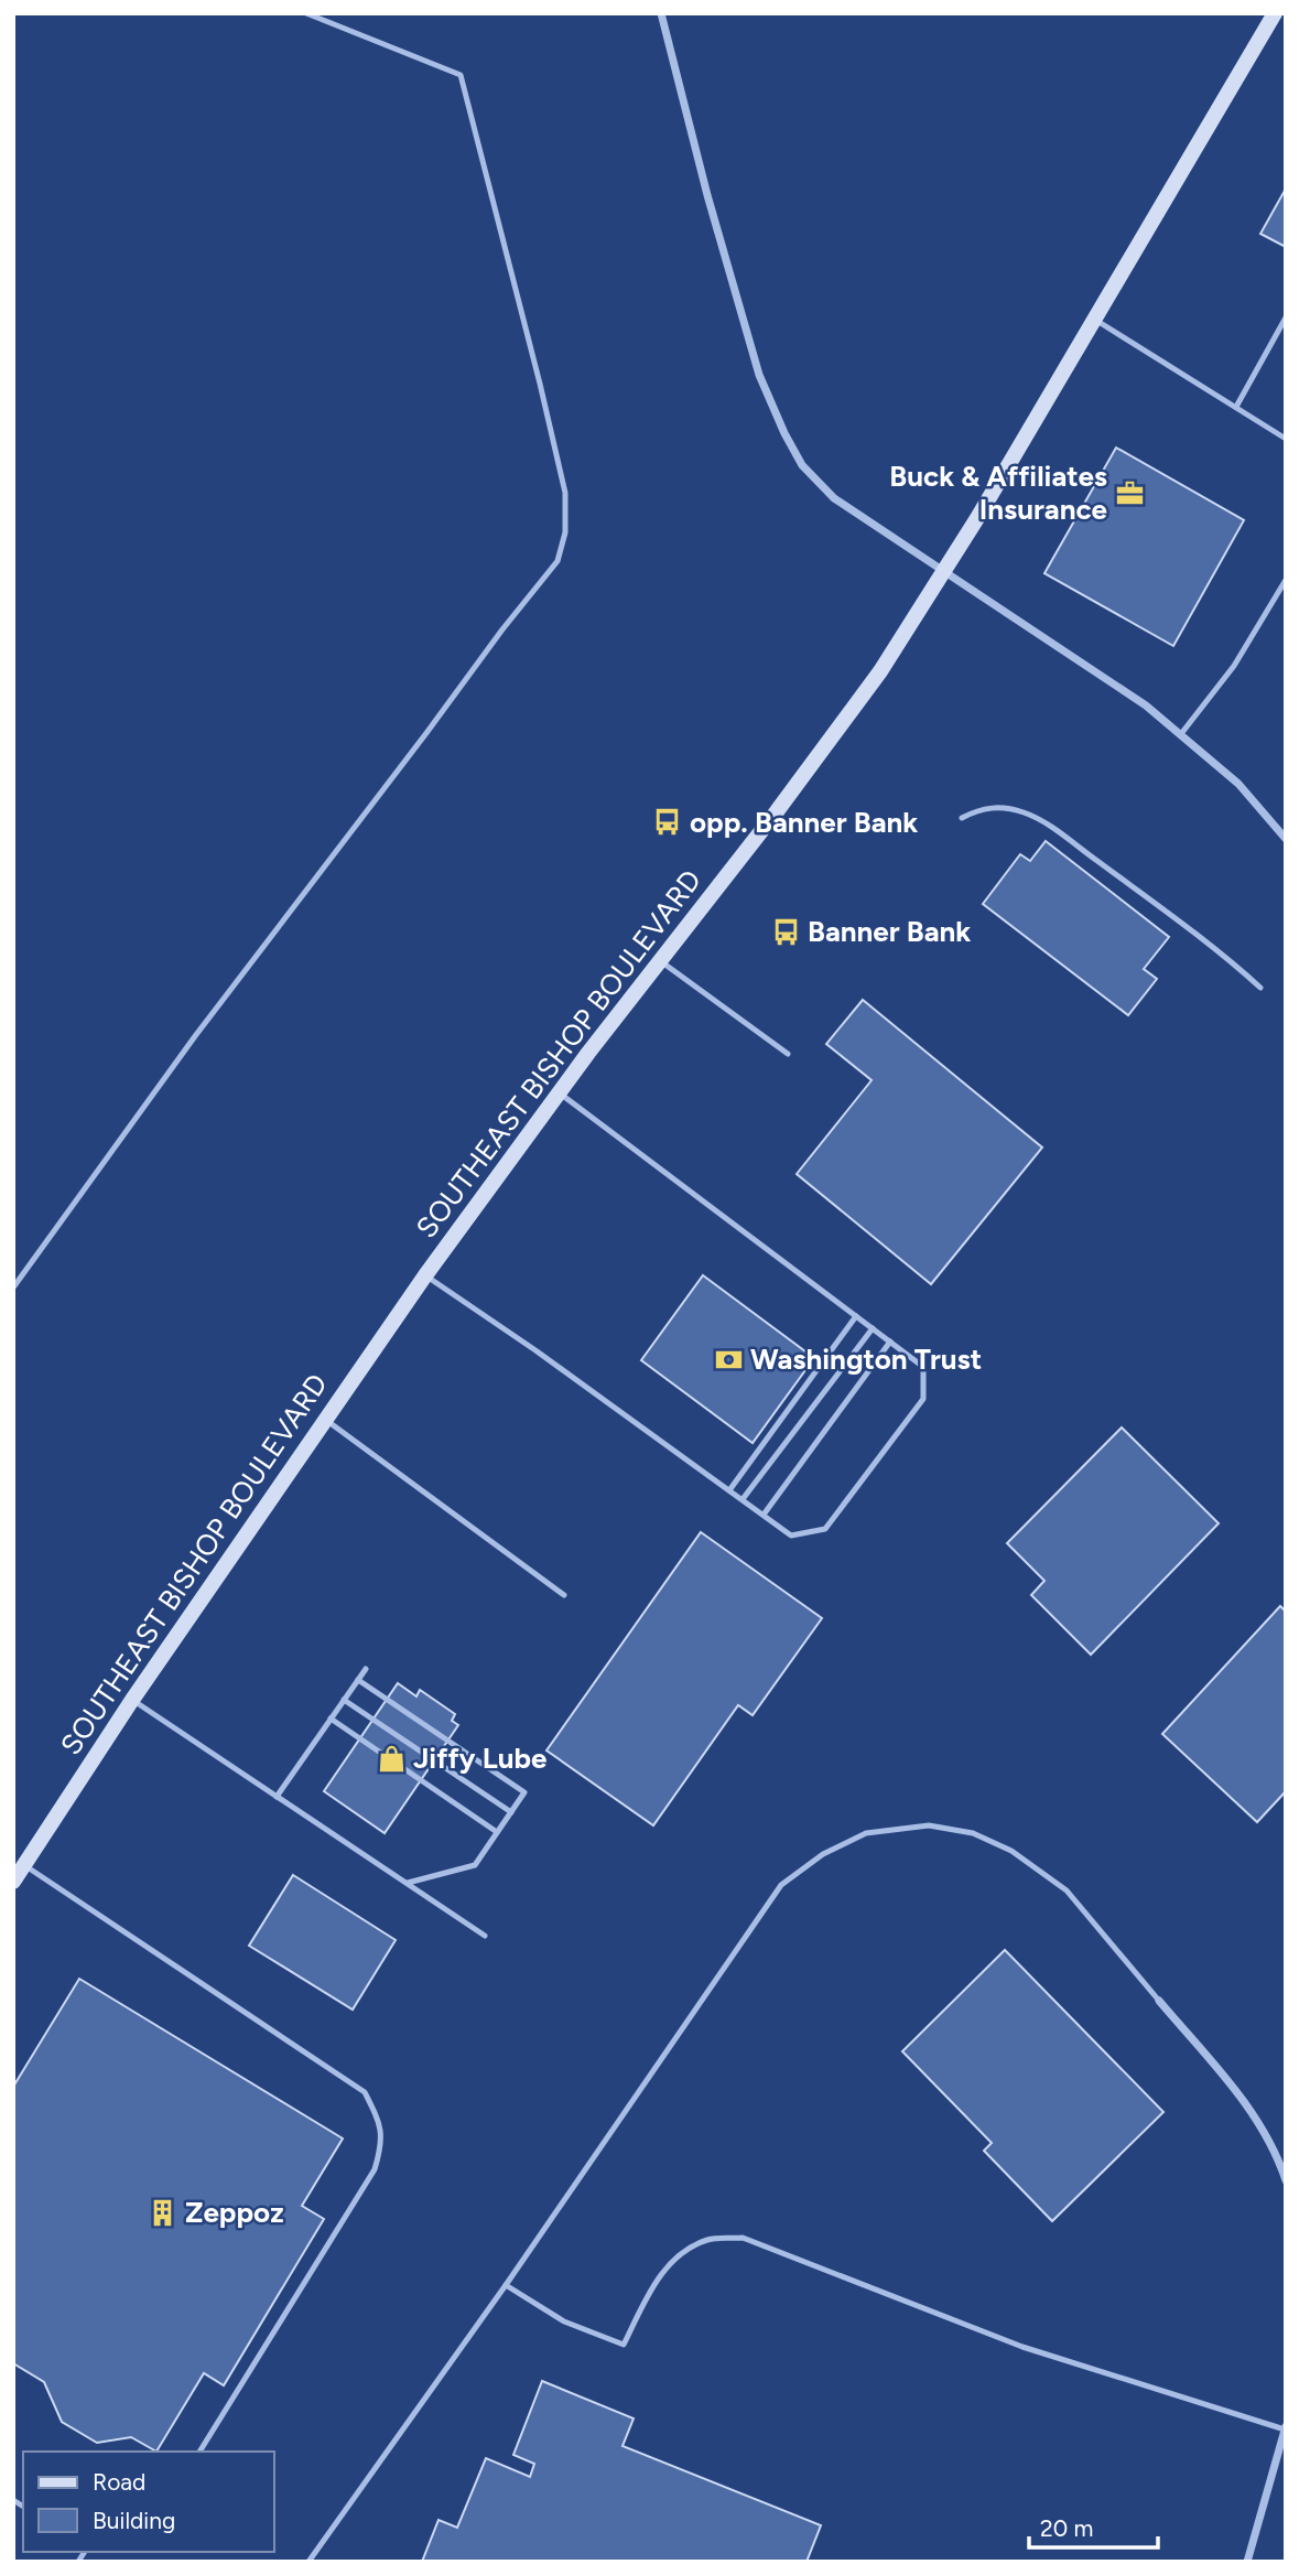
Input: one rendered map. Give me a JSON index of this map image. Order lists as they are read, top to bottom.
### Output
{
  "streets": {
    "street": ["SOUTHEAST BISHOP BOULEVARD"]
  },
  "places": {
    "office": ["Buck & Affiliates Insurance"],
    "bus stop": ["opp. Banner Bank", "Banner Bank"],
    "bank": ["Washington Trust"],
    "shop": ["Jiffy Lube"],
    "building": ["Zeppoz"]
  },
  "legend": ["Road", "Building"],
  "scale_bar": "20 m"
}
